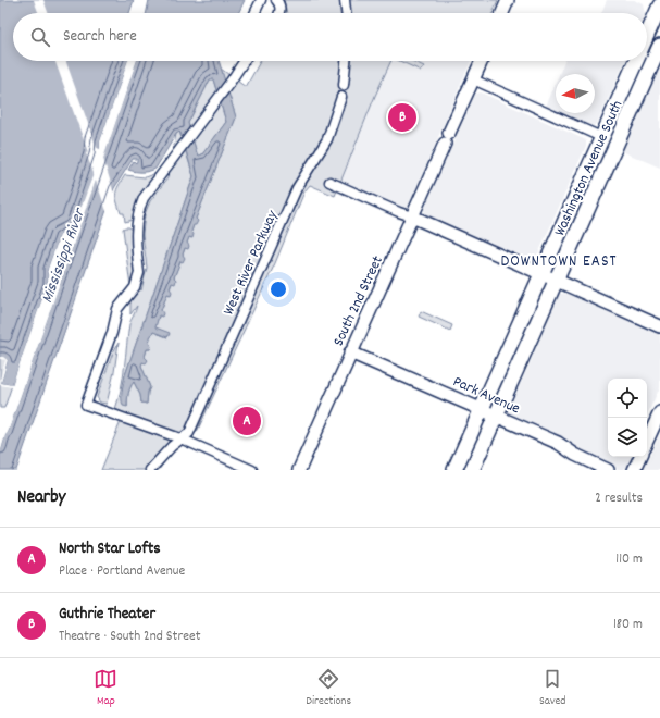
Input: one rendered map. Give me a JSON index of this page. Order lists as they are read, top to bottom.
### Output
{
  "streets": {
    "main road": ["Washington Avenue South"],
    "street": ["West River Parkway", "South 2nd Street", "Park Avenue"]
  },
  "crossings": [
    ["Washington Avenue South", "Park Avenue"],
    ["South 2nd Street", "Park Avenue"]
  ],
  "districts": ["DOWNTOWN EAST"],
  "water": ["Mississippi River"],
  "north": "left",
  "page": {
    "search": "Search here",
    "pins": ["B", "A"],
    "heading": ["Nearby", "2 results"],
    "list": [
      {
        "mark": "A",
        "name": "North Star Lofts",
        "note": "Place · Portland Avenue",
        "value": "110 m"
      },
      {
        "mark": "B",
        "name": "Guthrie Theater",
        "note": "Theatre · South 2nd Street",
        "value": "180 m"
      }
    ],
    "nav": ["Map", "Directions", "Saved"]
  }
}
